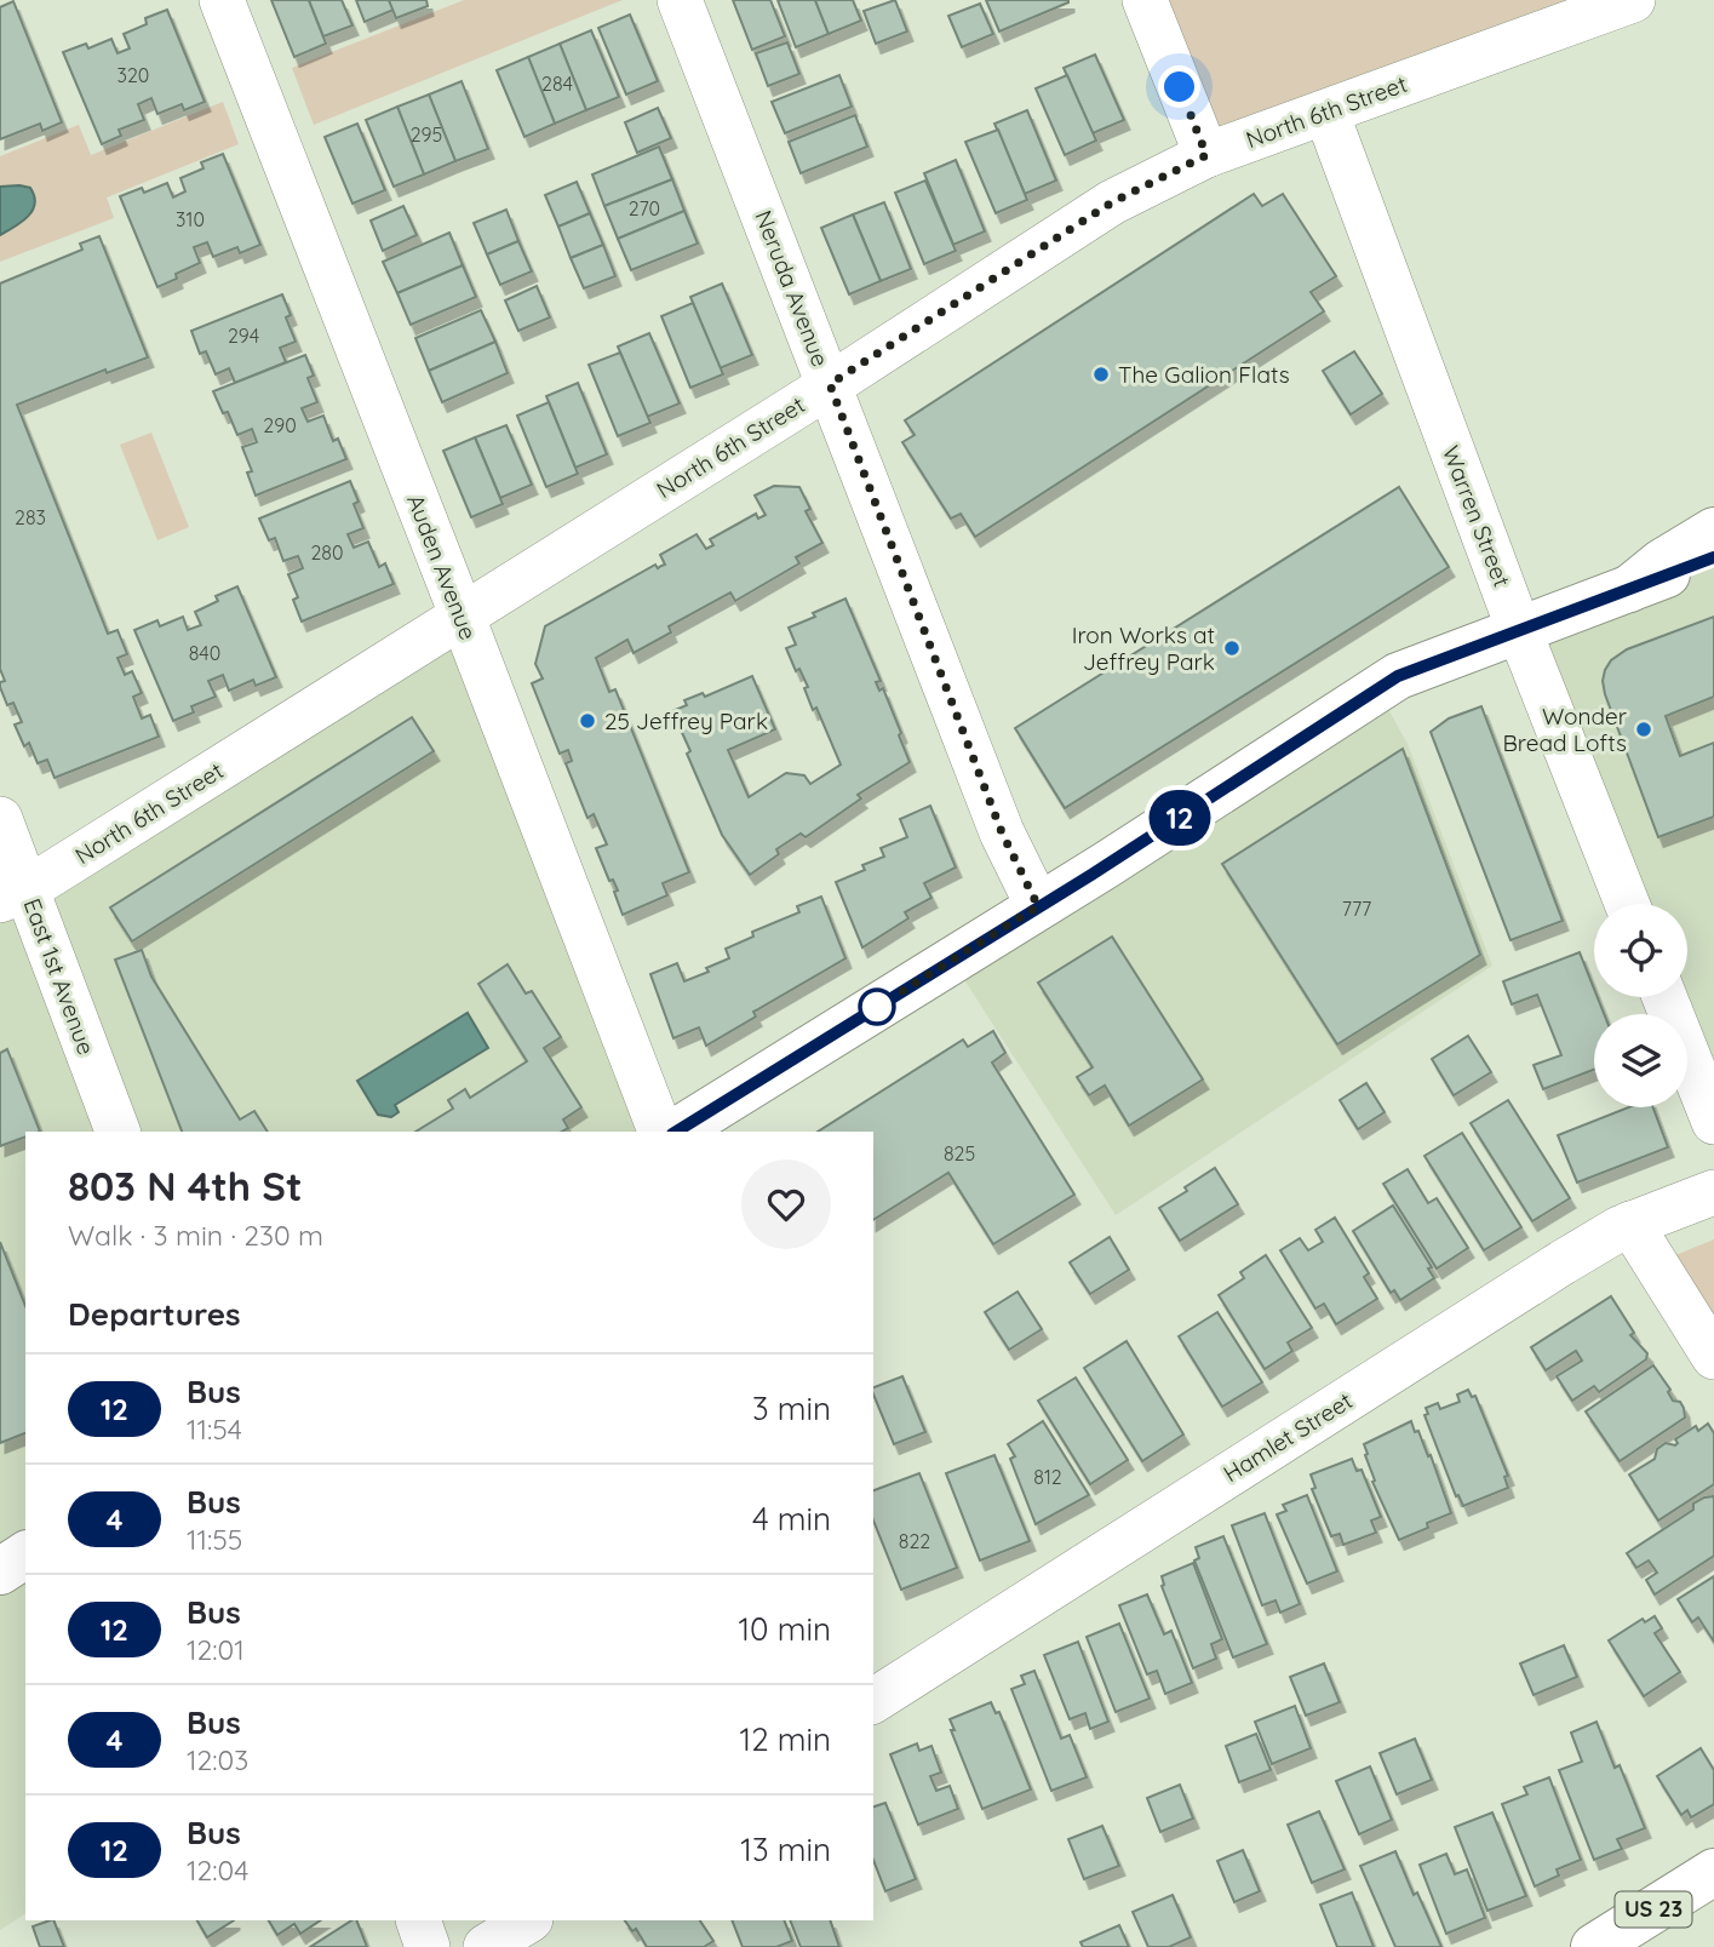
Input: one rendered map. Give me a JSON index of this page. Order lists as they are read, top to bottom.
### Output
{
  "streets": {
    "main road": ["US 23"],
    "street": [
      "North 6th Street",
      "Neruda Avenue",
      "Warren Street",
      "Auden Avenue",
      "East 1st Avenue",
      "Hamlet Street"
    ]
  },
  "crossings": [
    ["North 6th Street", "Neruda Avenue"],
    ["North 6th Street", "Warren Street"],
    ["North 6th Street", "Auden Avenue"],
    ["North 6th Street", "East 1st Avenue"]
  ],
  "places": [
    "The Galion Flats",
    "Iron Works at Jeffrey Park",
    "25 Jeffrey Park",
    "Wonder Bread Lofts"
  ],
  "lines": ["bus line 12"],
  "house_numbers": [
    "320",
    "284",
    "295",
    "270",
    "310",
    "294",
    "290",
    "283",
    "280",
    "840",
    "777",
    "825",
    "812",
    "822"
  ],
  "page": {
    "on_map": "12",
    "heading": [
      ["803 N 4th St", "Walk · 3 min · 230 m"],
      "Departures"
    ],
    "list": [
      {
        "mark": "12",
        "name": "Bus",
        "note": "11:54",
        "value": "3 min"
      },
      {
        "mark": "4",
        "name": "Bus",
        "note": "11:55",
        "value": "4 min"
      },
      {
        "mark": "12",
        "name": "Bus",
        "note": "12:01",
        "value": "10 min"
      },
      {
        "mark": "4",
        "name": "Bus",
        "note": "12:03",
        "value": "12 min"
      },
      {
        "mark": "12",
        "name": "Bus",
        "note": "12:04",
        "value": "13 min"
      }
    ]
  }
}
